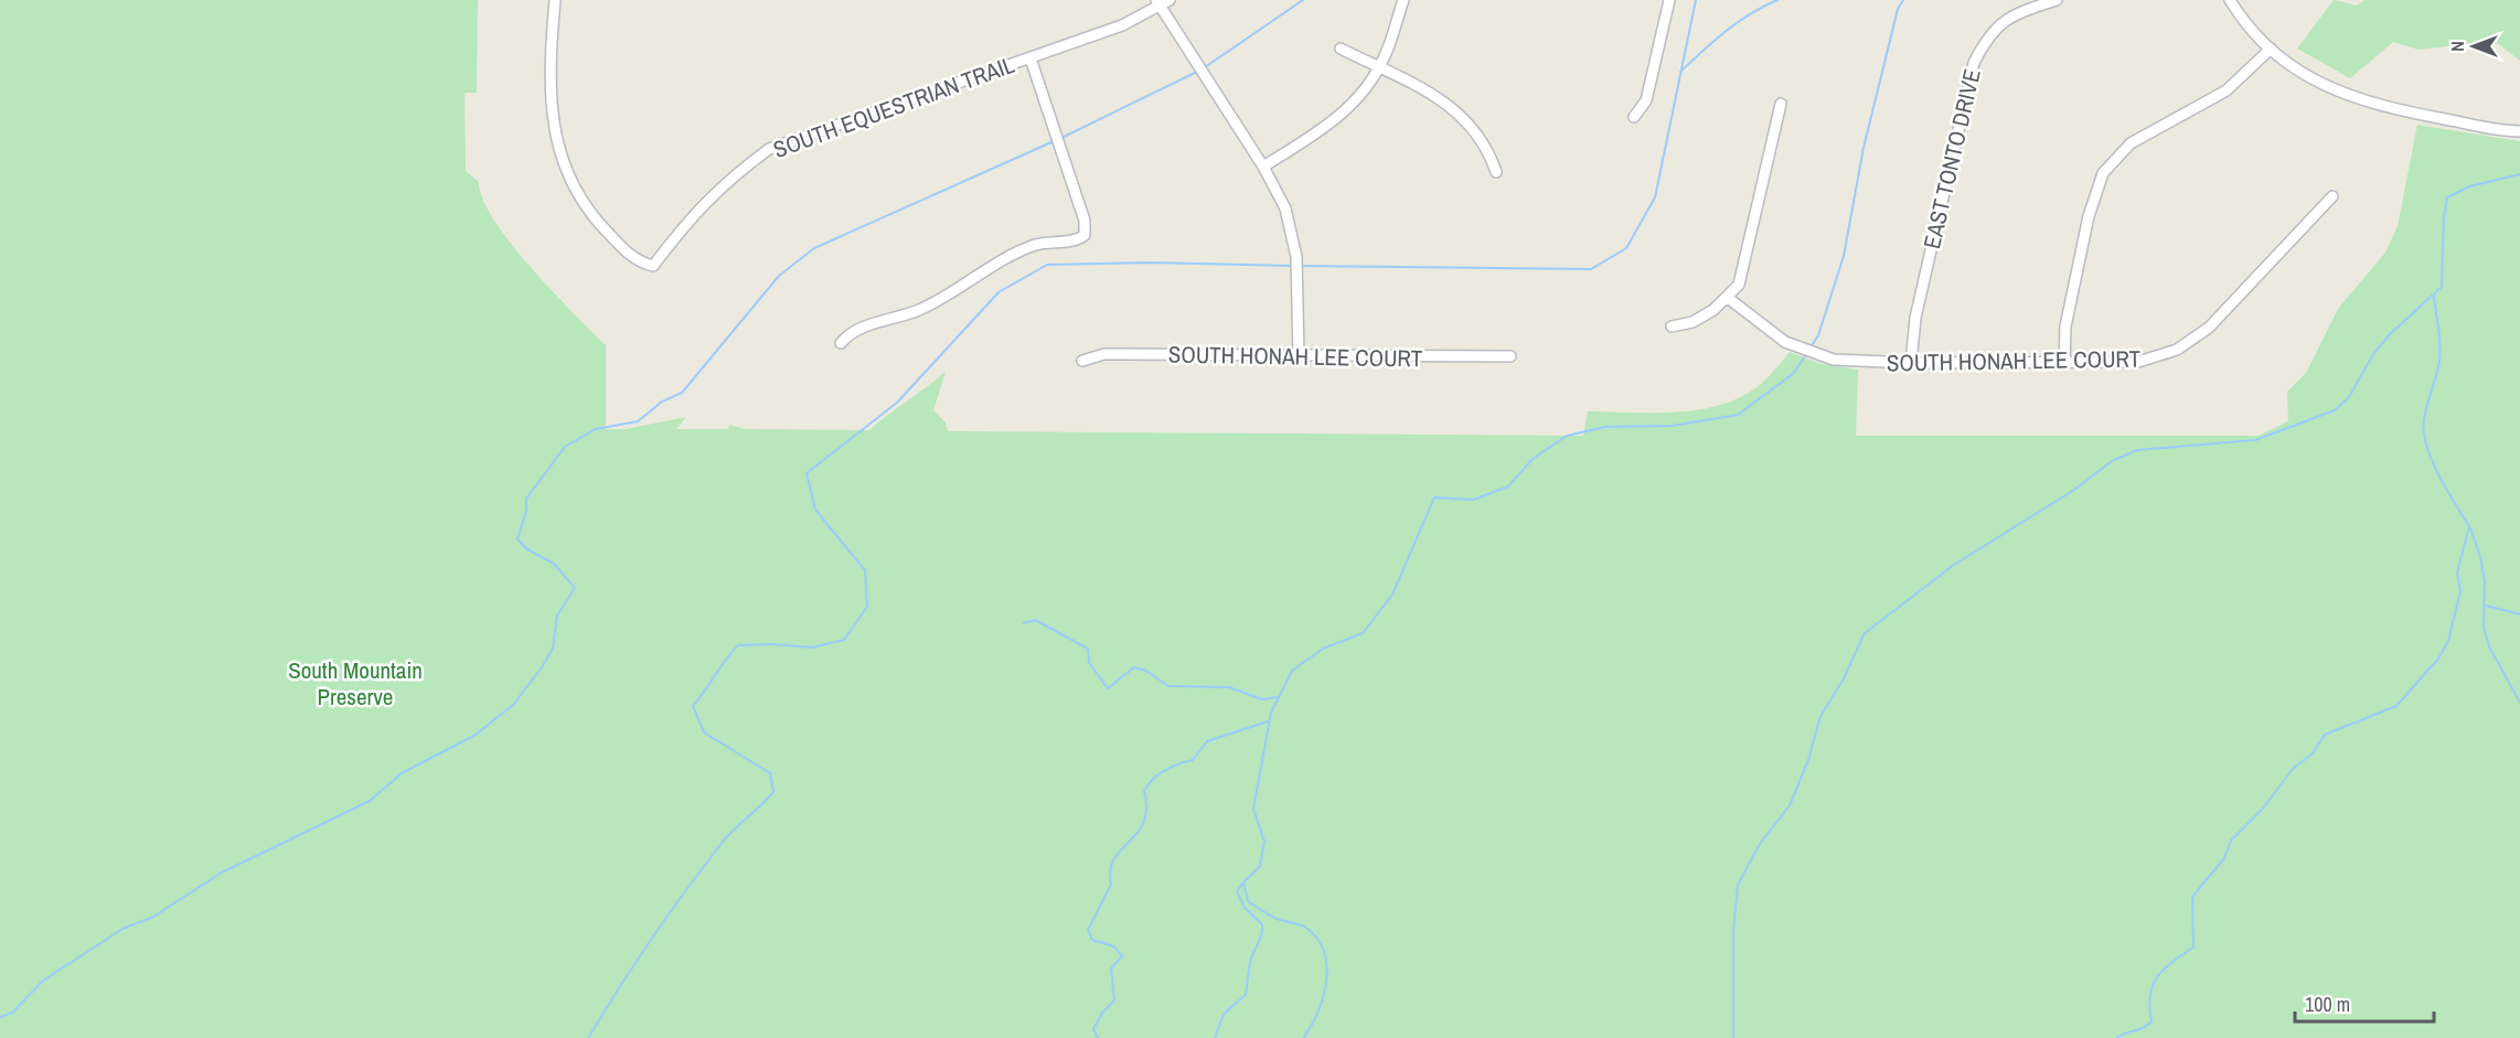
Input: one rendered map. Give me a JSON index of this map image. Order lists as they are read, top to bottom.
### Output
{
  "streets": {
    "street": ["SOUTH EQUESTRIAN TRAIL", "EAST TONTO DRIVE", "SOUTH HONAH LEE COURT"]
  },
  "crossings": [
    ["EAST TONTO DRIVE", "SOUTH HONAH LEE COURT"]
  ],
  "parks": ["South Mountain Preserve"],
  "scale_bar": "100 m",
  "north": "left"
}
